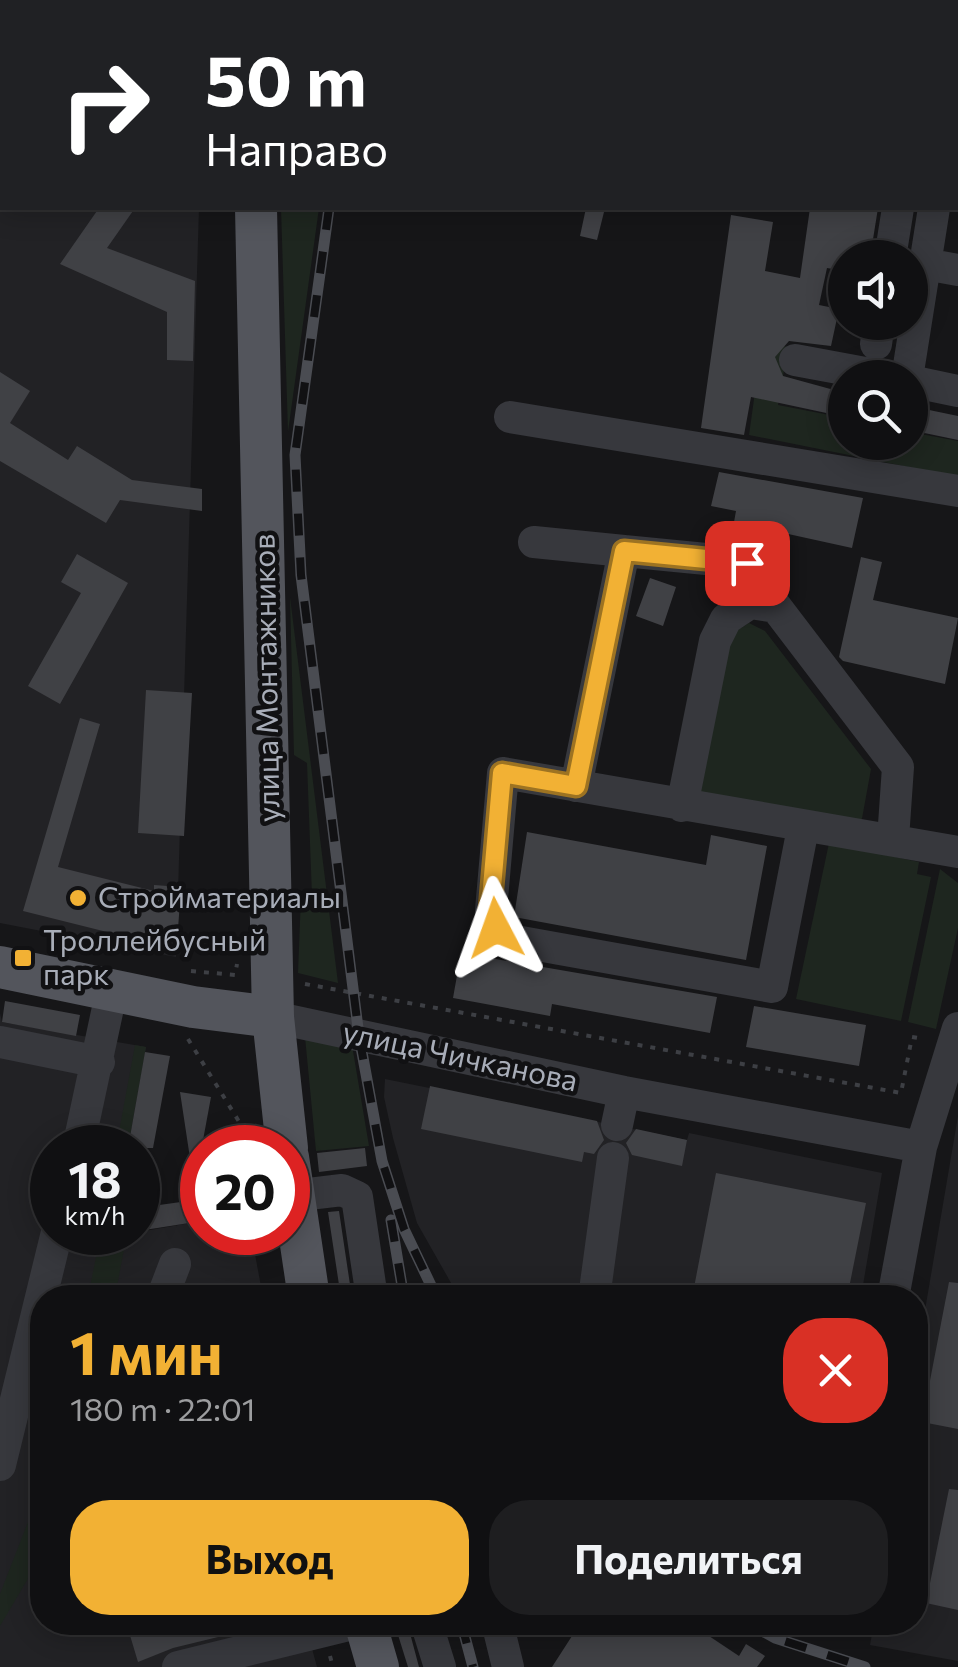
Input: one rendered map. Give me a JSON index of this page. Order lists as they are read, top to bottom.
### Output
{
  "streets": {
    "main road": ["улица Монтажников", "улица Чичканова"]
  },
  "crossings": [
    ["улица Монтажников", "улица Чичканова"]
  ],
  "places": {
    "other": ["Стройматериалы"],
    "transit": ["Троллейбусный парк"]
  },
  "page": {
    "turn": ["50 m", "Направо"],
    "speed": "18 km/h",
    "limit": "20",
    "heading": ["1 мин", "180 m · 22:01"],
    "buttons": ["Выход", "Поделиться"]
  }
}
